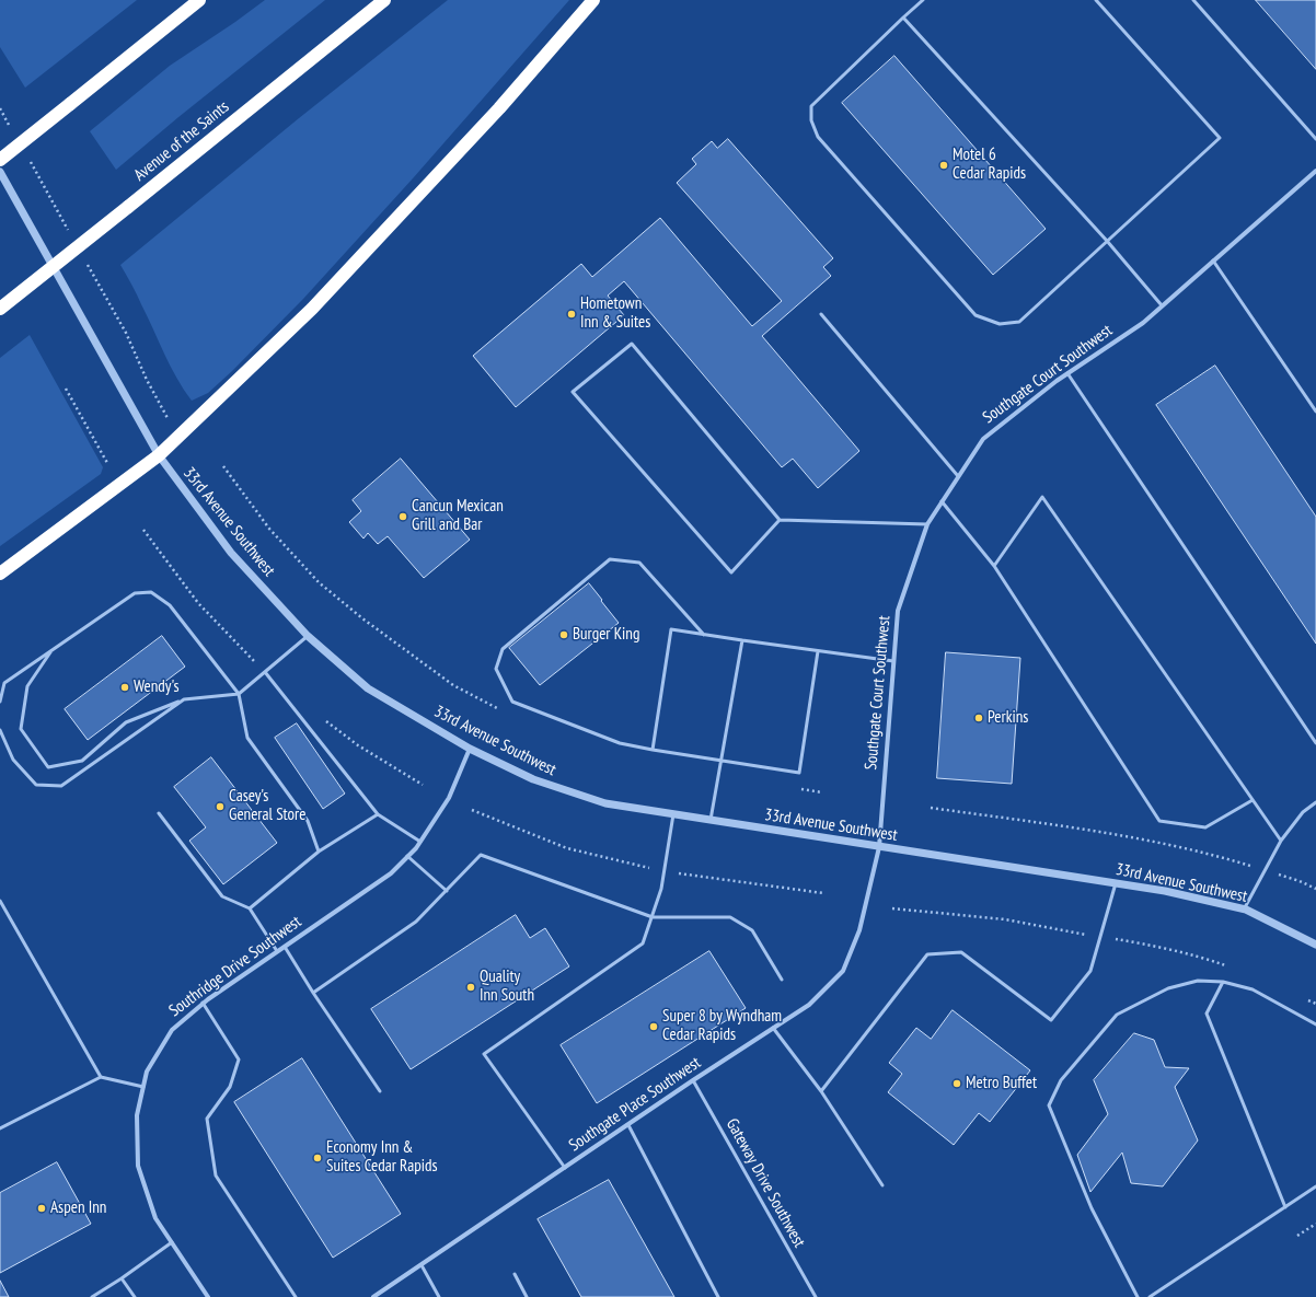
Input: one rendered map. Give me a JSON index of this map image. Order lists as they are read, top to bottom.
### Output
{
  "streets": {
    "highway": ["Avenue of the Saints"],
    "street": [
      "Southgate Court Southwest",
      "33rd Avenue Southwest",
      "Southridge Drive Southwest",
      "Southgate Place Southwest"
    ],
    "lane": ["Gateway Drive Southwest"]
  },
  "crossings": [
    ["Southgate Court Southwest", "33rd Avenue Southwest"],
    ["Southgate Court Southwest", "Southgate Place Southwest"],
    ["33rd Avenue Southwest", "Southridge Drive Southwest"],
    ["33rd Avenue Southwest", "Southgate Place Southwest"],
    ["Southgate Place Southwest", "Gateway Drive Southwest"]
  ],
  "places": [
    "Motel 6 Cedar Rapids",
    "Hometown Inn & Suites",
    "Cancun Mexican Grill and Bar",
    "Burger King",
    "Wendy's",
    "Perkins",
    "Casey's General Store",
    "Quality Inn South",
    "Super 8 by Wyndham Cedar Rapids",
    "Metro Buffet",
    "Economy Inn & Suites Cedar Rapids",
    "Aspen Inn"
  ]
}
